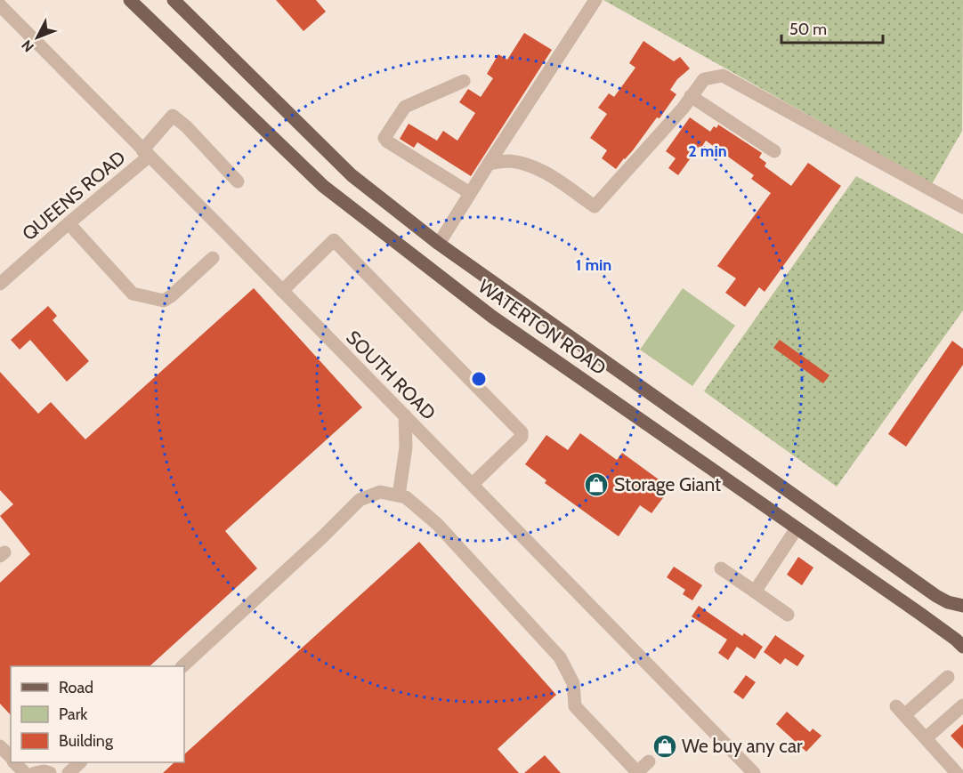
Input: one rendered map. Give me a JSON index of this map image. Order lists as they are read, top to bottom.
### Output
{
  "streets": {
    "main road": ["WATERTON ROAD"],
    "street": ["QUEENS ROAD", "SOUTH ROAD"]
  },
  "crossings": [
    ["QUEENS ROAD", "SOUTH ROAD"]
  ],
  "places": {
    "shop": ["Storage Giant", "We buy any car"]
  },
  "legend": ["Road", "Park", "Building"],
  "scale_bar": "50 m",
  "north": "bottom left",
  "rings": ["2 min", "1 min"]
}
